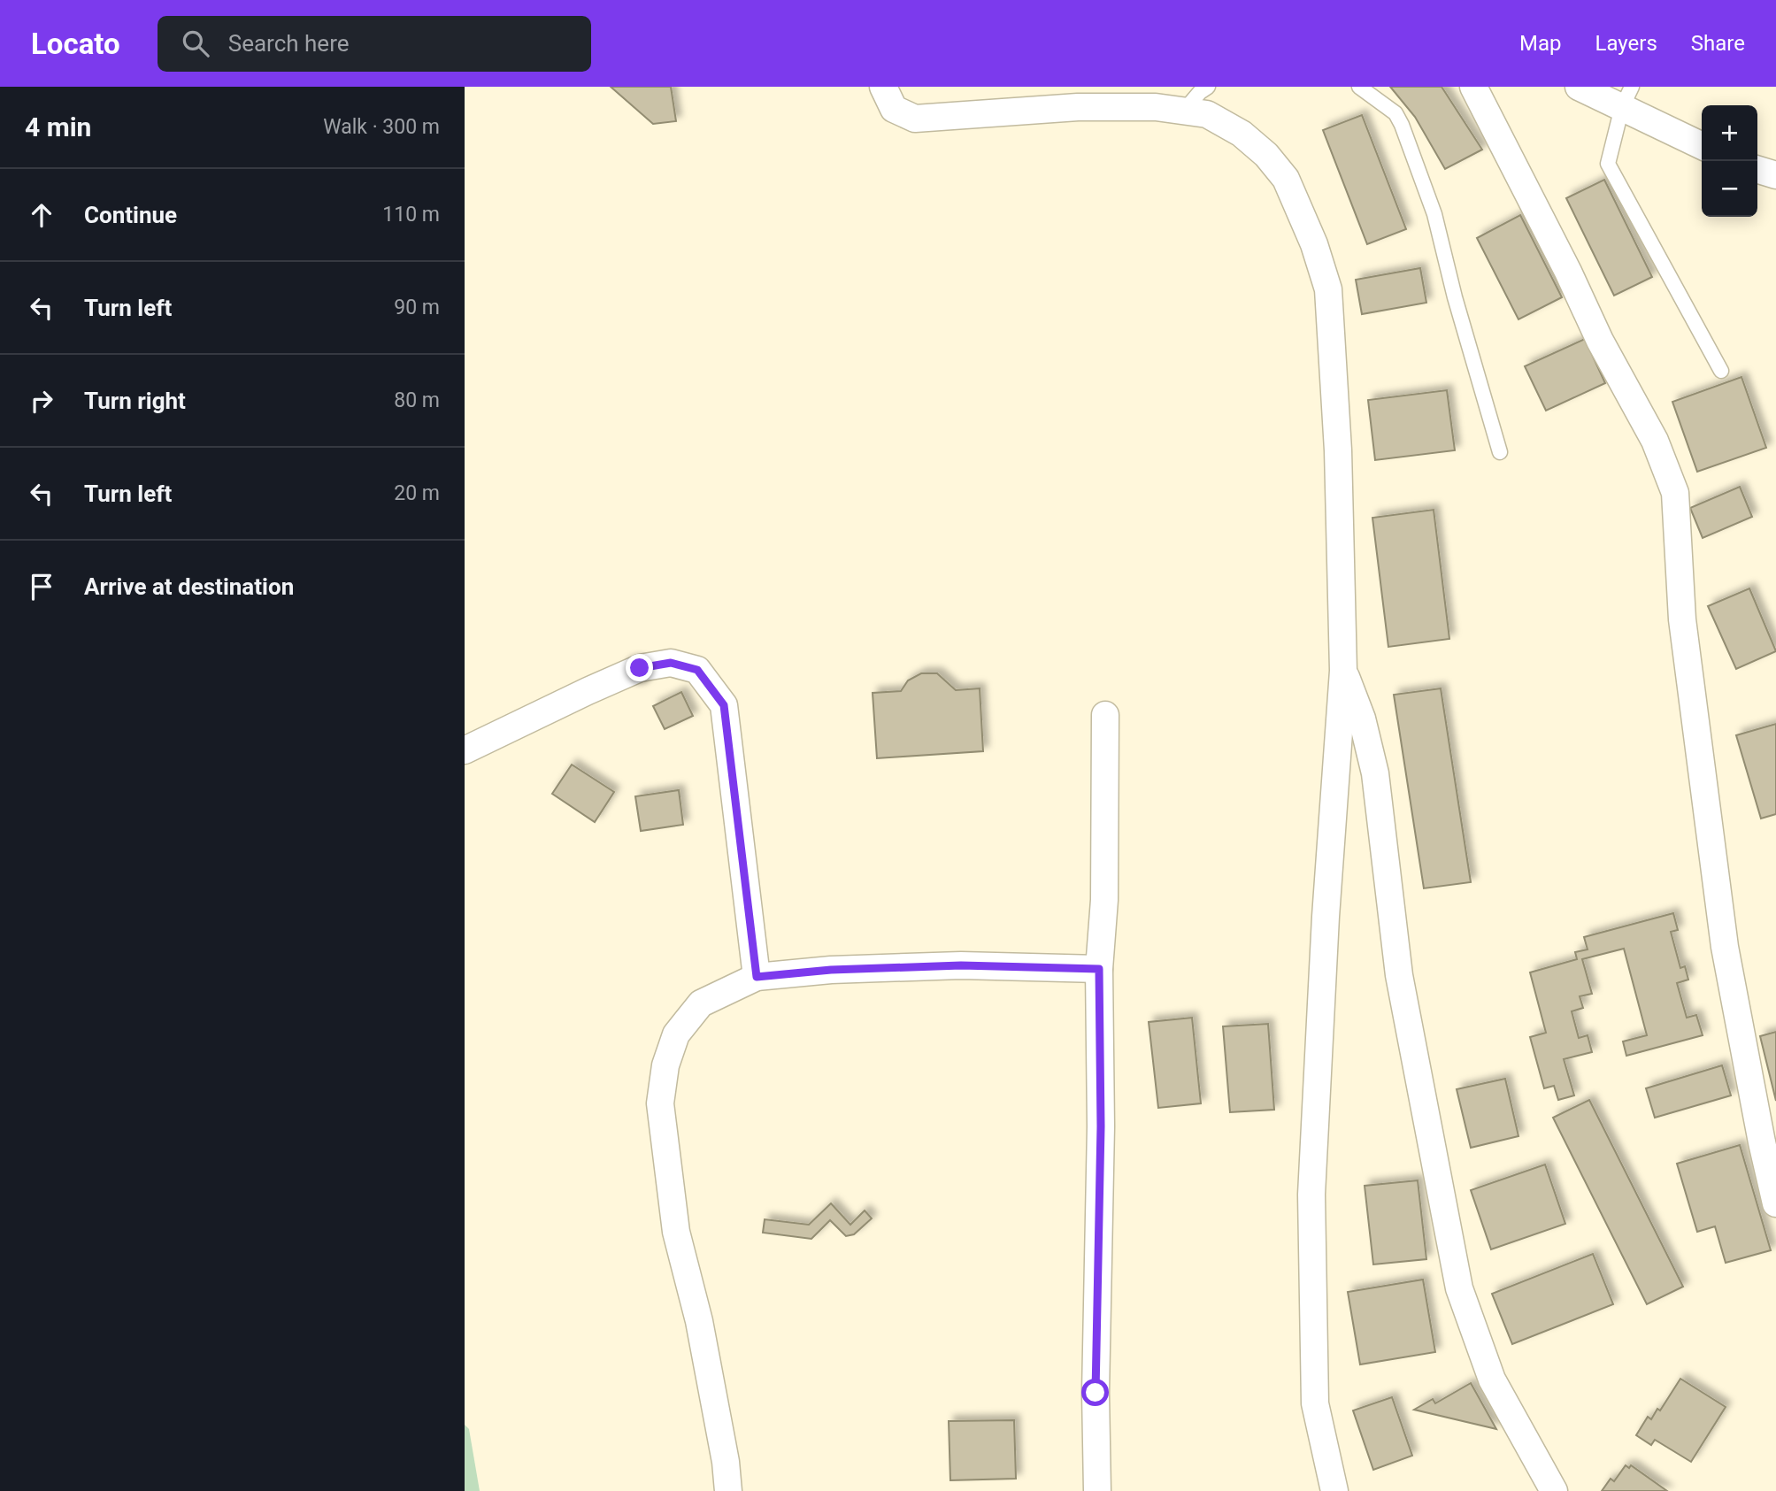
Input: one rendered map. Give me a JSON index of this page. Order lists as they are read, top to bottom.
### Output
{
  "page": {
    "header": "Locato",
    "search": "Search here",
    "nav": ["Map", "Layers", "Share"],
    "heading": ["4 min", "Walk · 300 m"],
    "map_buttons": ["+", "−"],
    "list": [
      ["Continue", "110 m"],
      ["Turn left", "90 m"],
      ["Turn right", "80 m"],
      ["Turn left", "20 m"],
      "Arrive at destination"
    ]
  }
}
